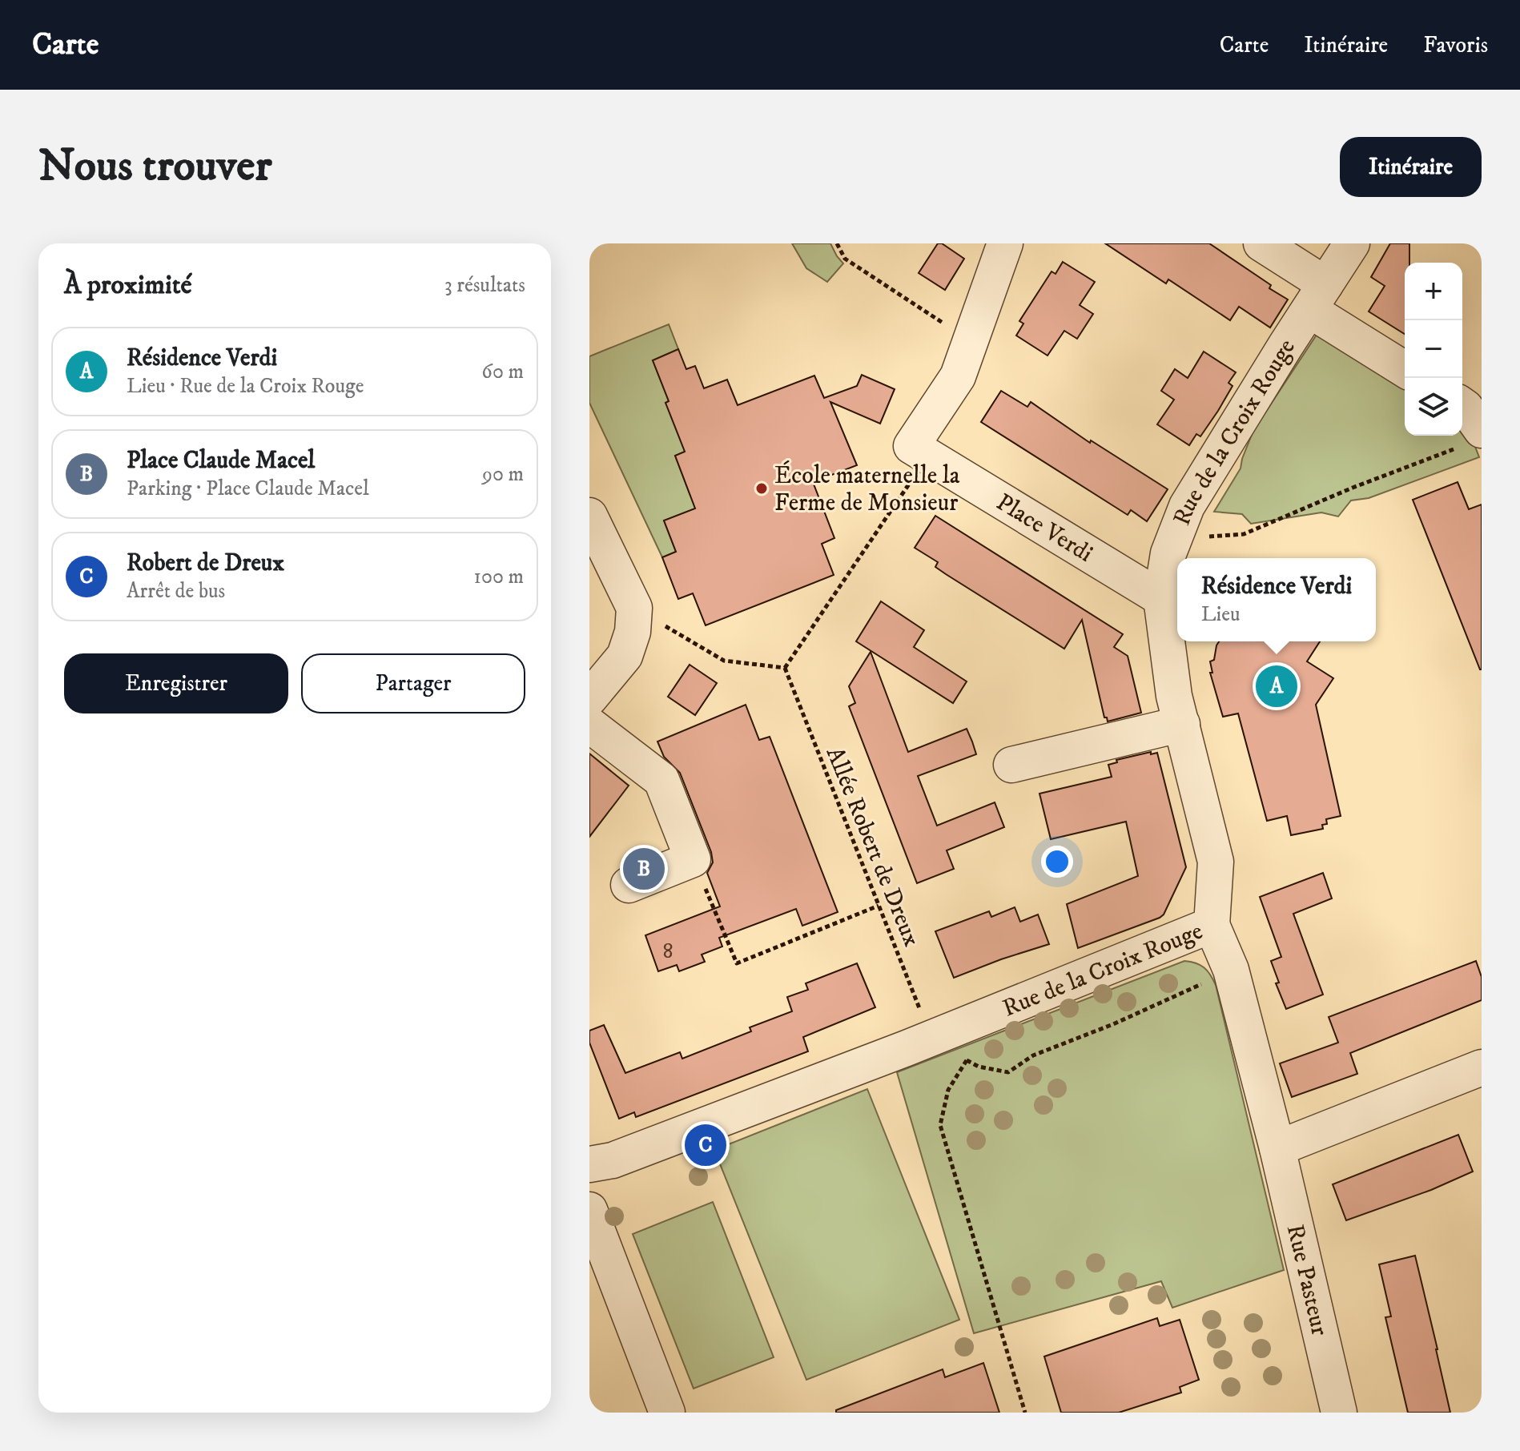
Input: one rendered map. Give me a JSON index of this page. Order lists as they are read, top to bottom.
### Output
{
  "streets": {
    "street": ["Rue de la Croix Rouge", "Place Verdi", "Rue Pasteur"],
    "path": ["Allée Robert de Dreux"]
  },
  "crossings": [
    ["Rue de la Croix Rouge", "Place Verdi"],
    ["Rue de la Croix Rouge", "Allée Robert de Dreux"],
    ["Rue de la Croix Rouge", "Rue Pasteur"]
  ],
  "places": ["École maternelle la Ferme de Monsieur"],
  "house_numbers": ["8"],
  "page": {
    "header": "Carte",
    "nav": ["Carte", "Itinéraire", "Favoris"],
    "buttons": [
      "Itinéraire",
      ["Enregistrer", "Partager"]
    ],
    "title": "Nous trouver",
    "heading": ["À proximité", "3 résultats"],
    "map_buttons": ["+", "−"],
    "list": [
      {
        "mark": "A",
        "name": "Résidence Verdi",
        "note": "Lieu · Rue de la Croix Rouge",
        "value": "60 m"
      },
      {
        "mark": "B",
        "name": "Place Claude Macel",
        "note": "Parking · Place Claude Macel",
        "value": "90 m"
      },
      {
        "mark": "C",
        "name": "Robert de Dreux",
        "note": "Arrêt de bus",
        "value": "100 m"
      }
    ],
    "popup": ["Résidence Verdi", "Lieu"],
    "pins": ["A", "B", "C"]
  }
}
